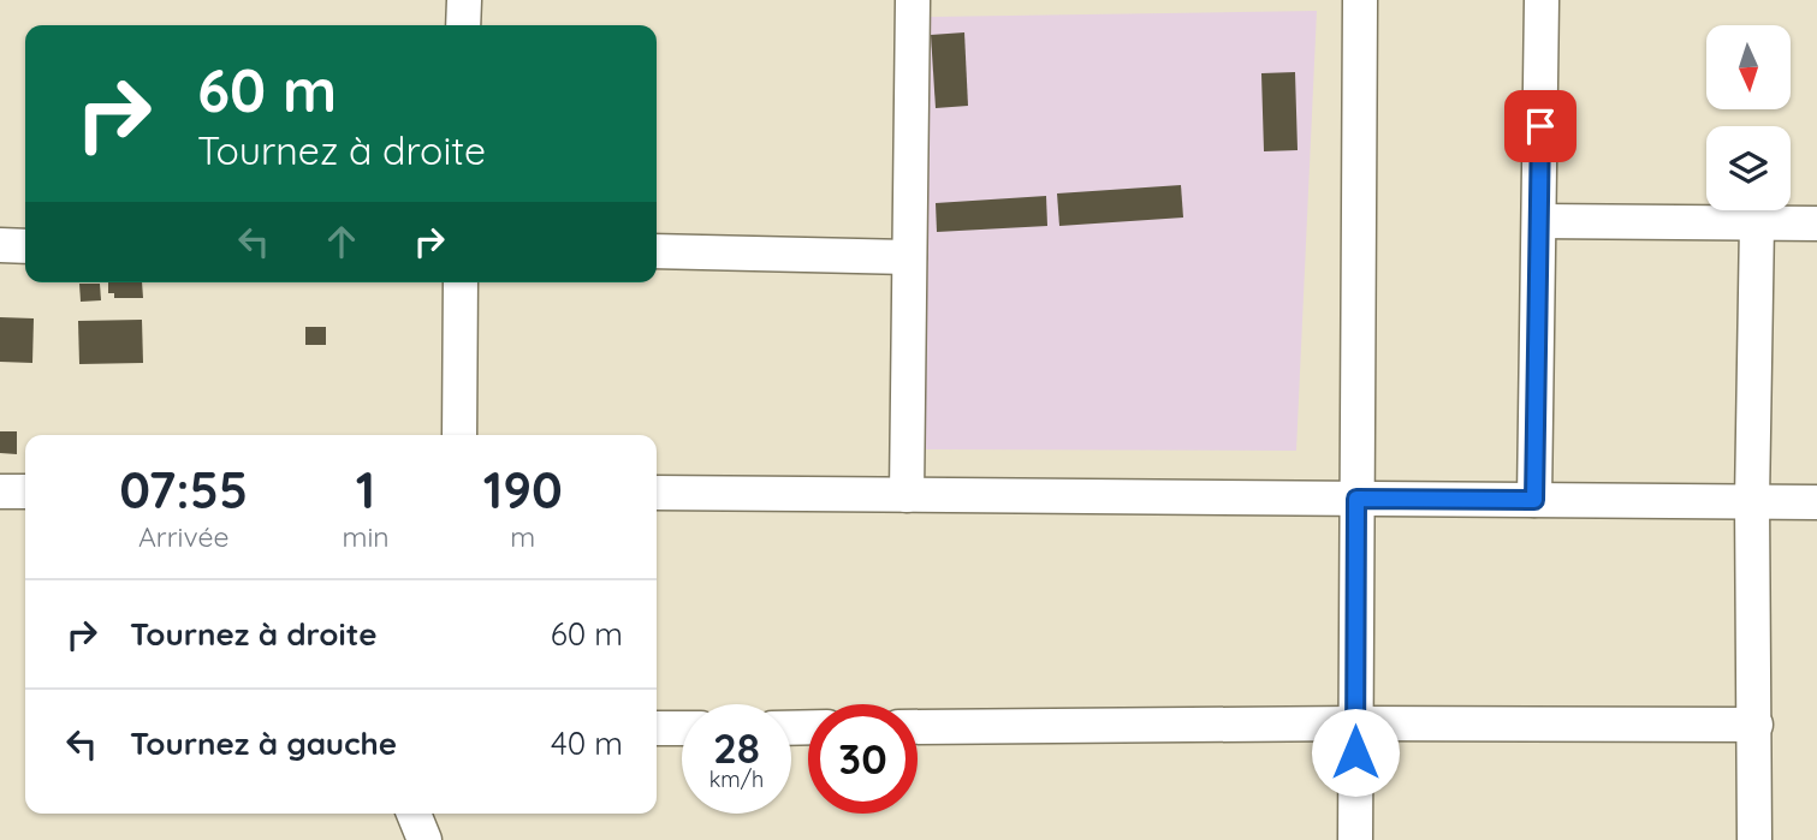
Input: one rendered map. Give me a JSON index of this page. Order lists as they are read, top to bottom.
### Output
{
  "north": "bottom",
  "page": {
    "turn": ["60 m", "Tournez à droite"],
    "eta": [
      "07:55",
      "Arrivée",
      "1",
      "min",
      "190",
      "m"
    ],
    "list": [
      {
        "name": "Tournez à droite",
        "value": "60 m"
      },
      {
        "name": "Tournez à gauche",
        "value": "40 m"
      }
    ],
    "speed": "28 km/h",
    "limit": "30"
  }
}
